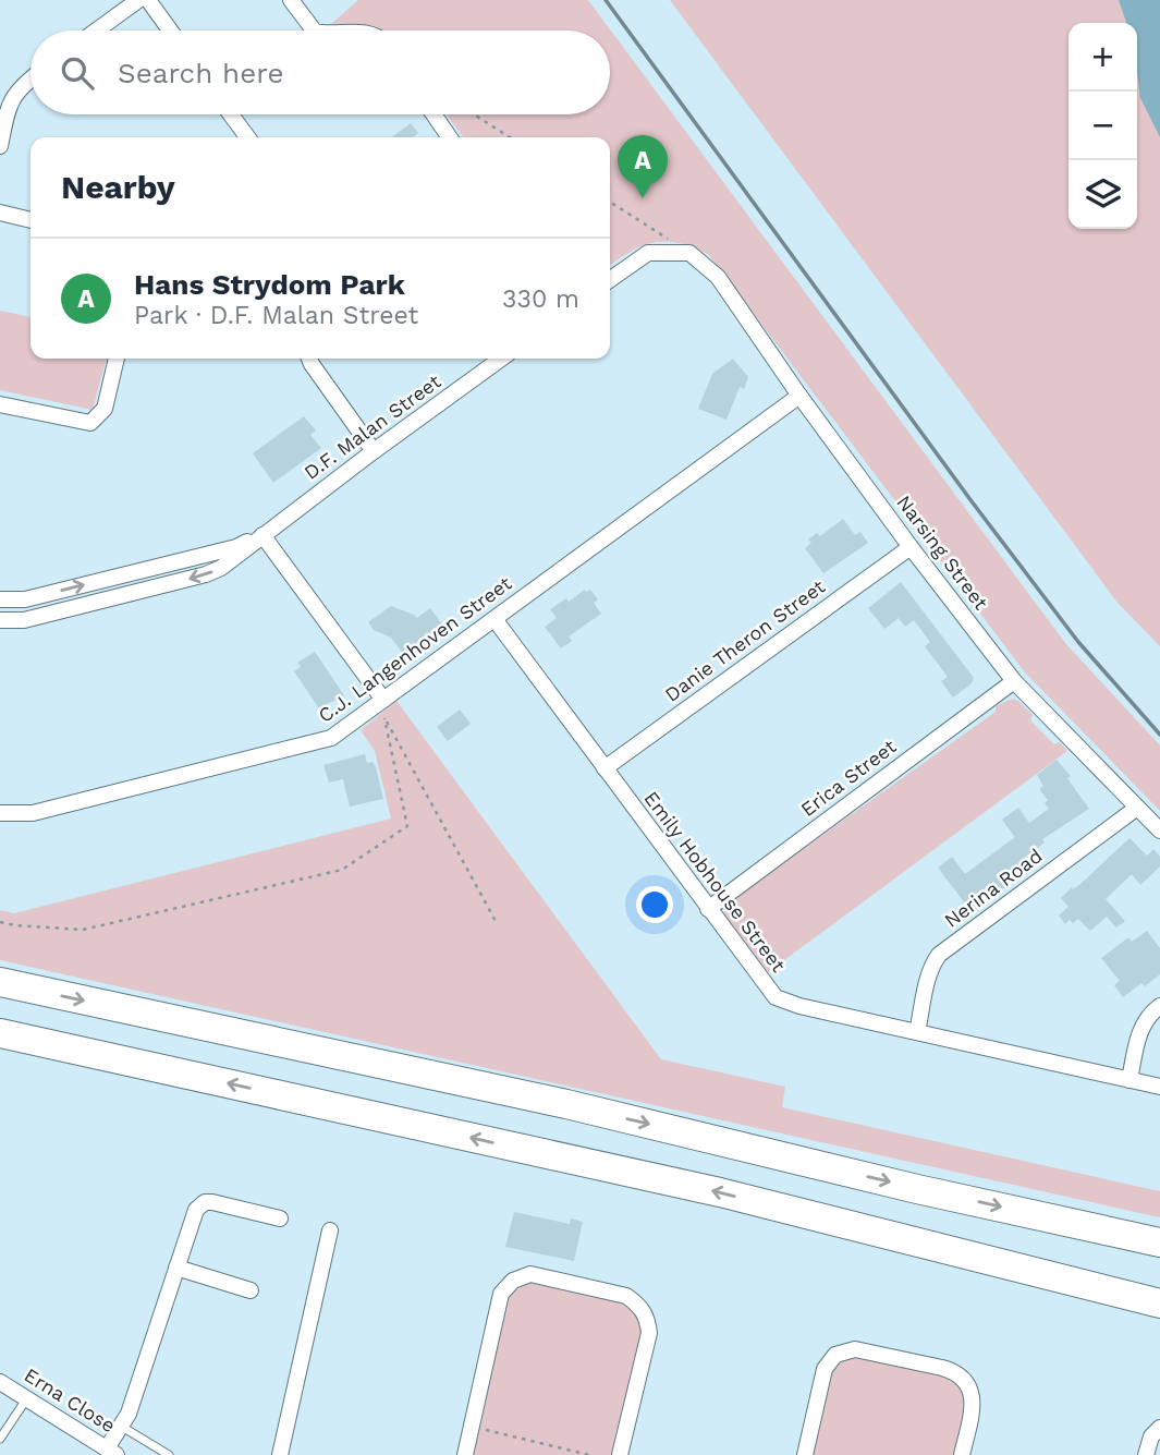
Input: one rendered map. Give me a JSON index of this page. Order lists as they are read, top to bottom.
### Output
{
  "streets": {
    "street": [
      "D.F. Malan Street",
      "Narsing Street",
      "Danie Theron Street",
      "C.J. Langenhoven Street",
      "Erica Street",
      "Emily Hobhouse Street",
      "Nerina Road",
      "Erna Close"
    ]
  },
  "crossings": [
    ["Narsing Street", "Danie Theron Street"],
    ["Narsing Street", "C.J. Langenhoven Street"],
    ["Narsing Street", "Erica Street"],
    ["Narsing Street", "Nerina Road"],
    ["Danie Theron Street", "Emily Hobhouse Street"],
    ["C.J. Langenhoven Street", "Emily Hobhouse Street"],
    ["Erica Street", "Emily Hobhouse Street"],
    ["Emily Hobhouse Street", "Nerina Road"]
  ],
  "page": {
    "map_buttons": ["+", "−"],
    "search": "Search here",
    "pins": "A",
    "heading": "Nearby",
    "list": [
      {
        "mark": "A",
        "name": "Hans Strydom Park",
        "note": "Park · D.F. Malan Street",
        "value": "330 m"
      }
    ]
  }
}
